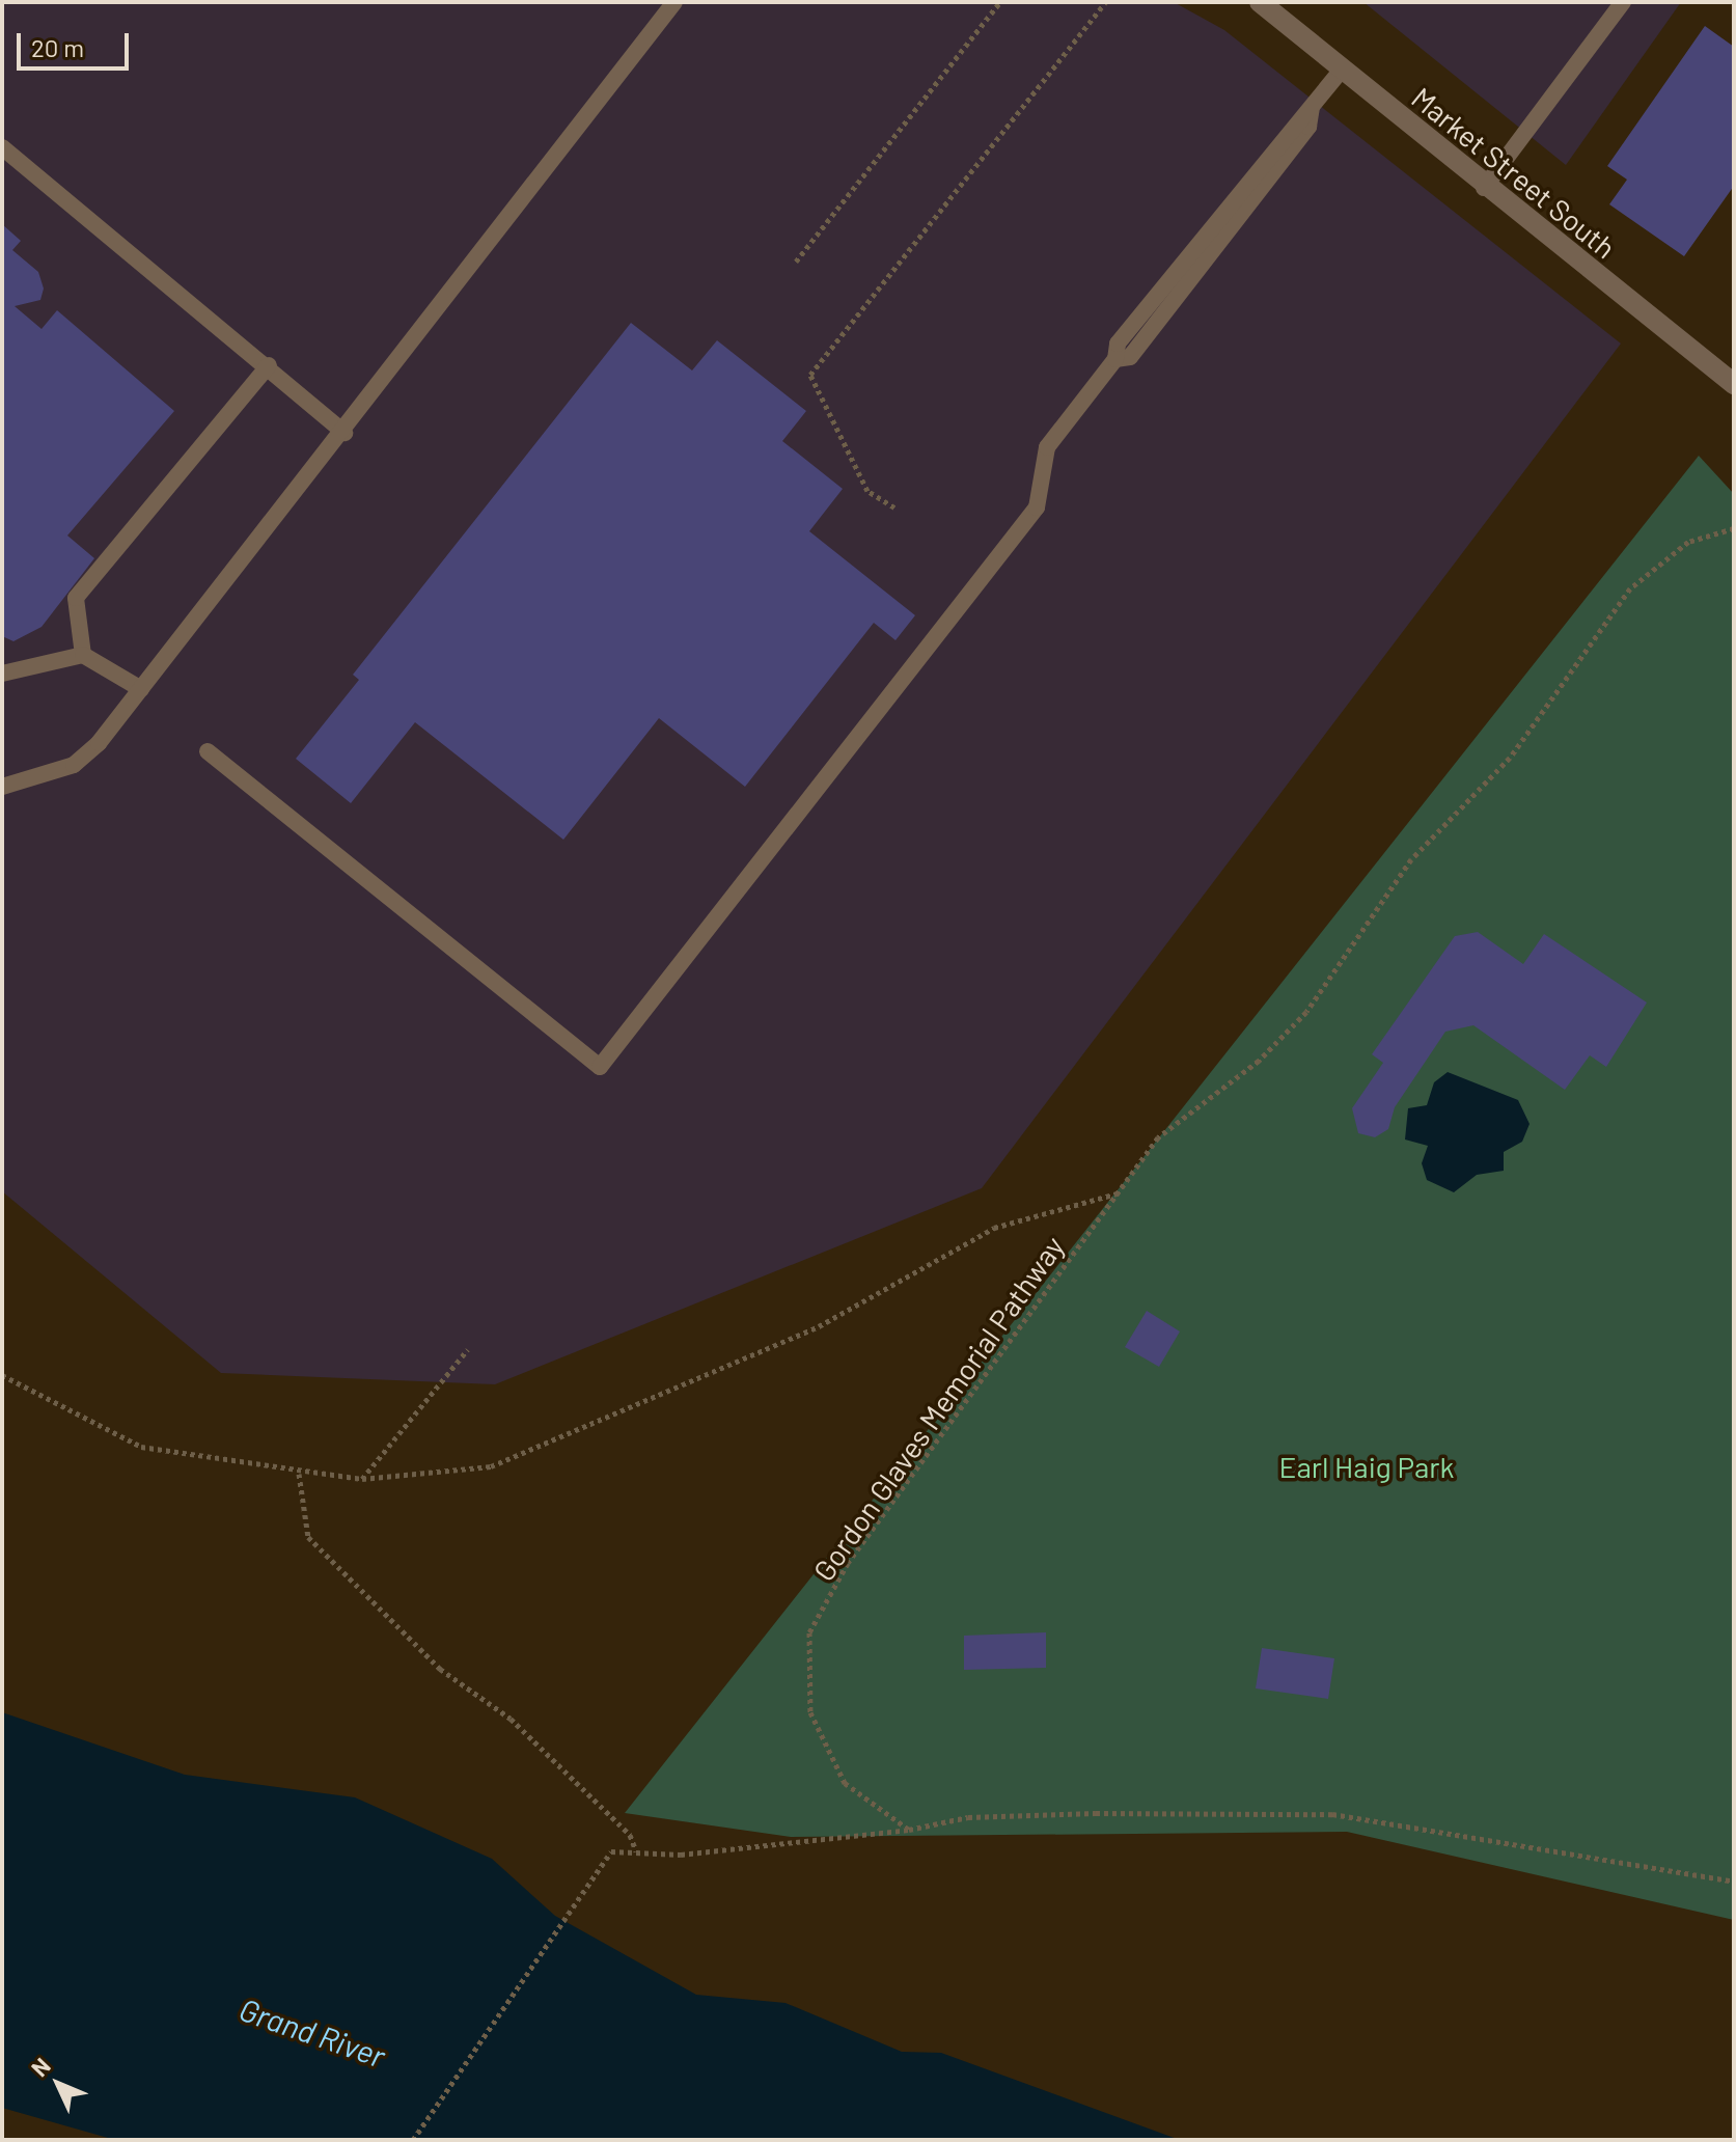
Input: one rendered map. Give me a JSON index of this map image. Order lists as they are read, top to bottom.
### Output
{
  "streets": {
    "street": ["Market Street South"],
    "path": ["Gordon Glaves Memorial Pathway"]
  },
  "water": ["Grand River"],
  "parks": ["Earl Haig Park"],
  "scale_bar": "20 m",
  "north": "top left"
}
